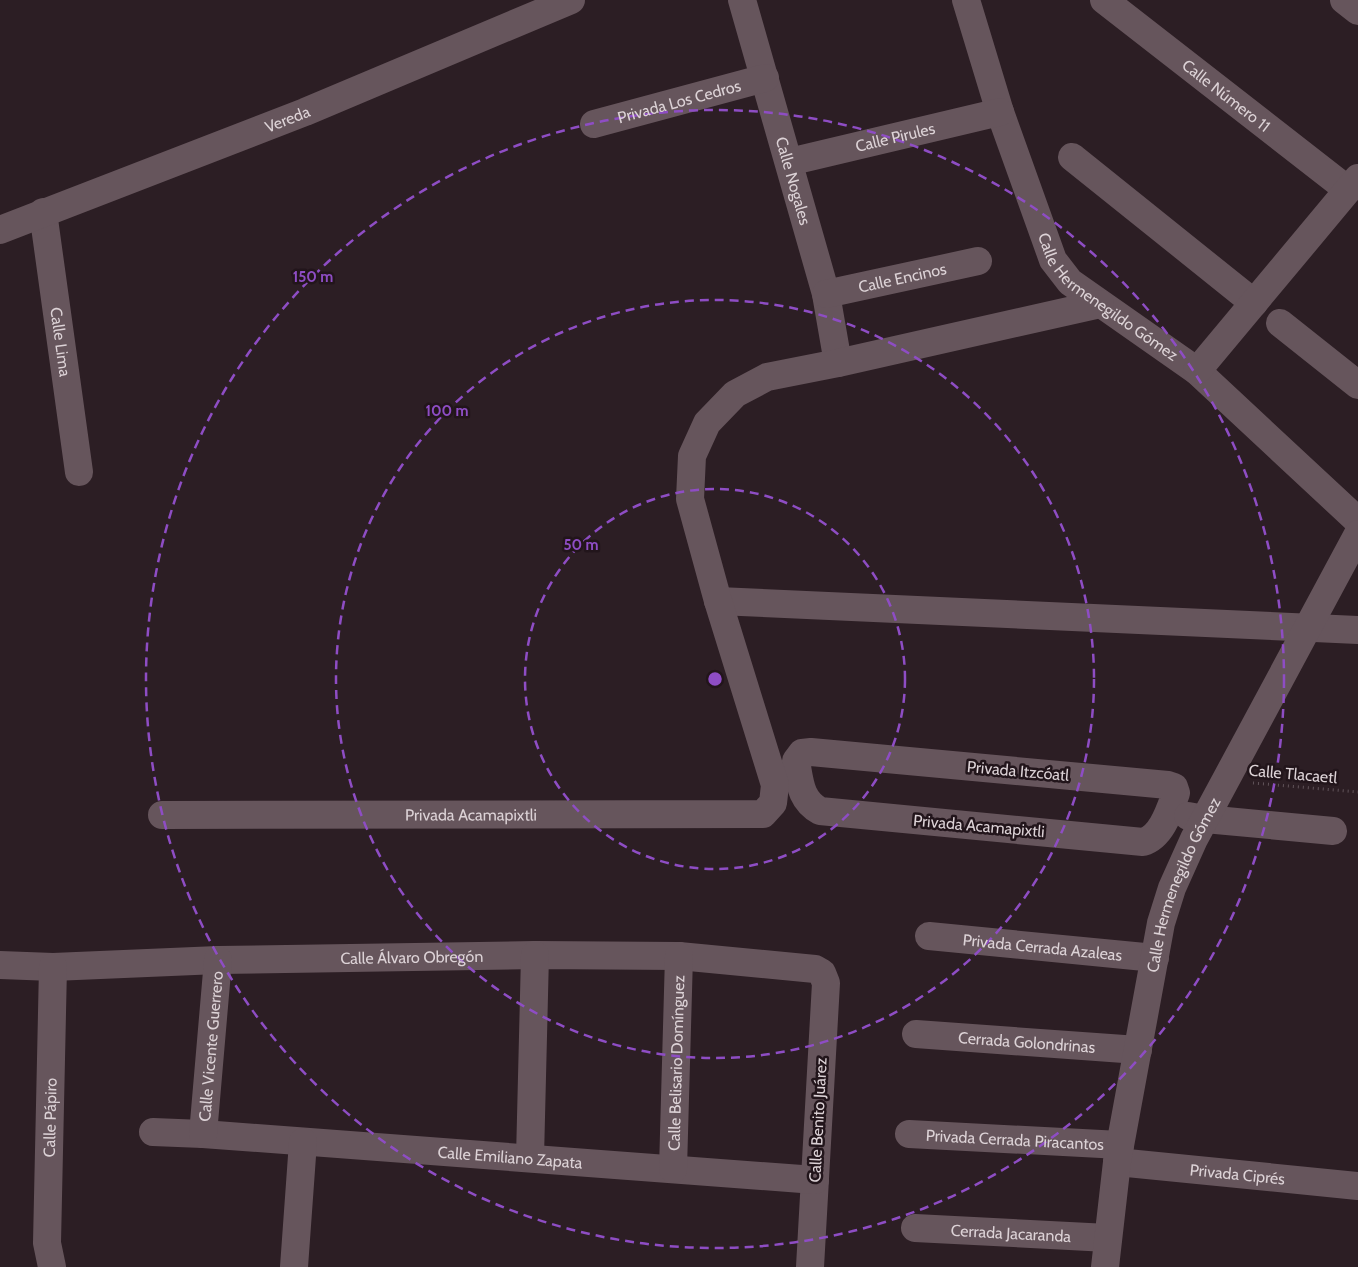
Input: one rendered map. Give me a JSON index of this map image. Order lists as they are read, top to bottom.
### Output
{
  "streets": {
    "street": [
      "Calle Número 11",
      "Privada Los Cedros",
      "Vereda",
      "Calle Pirules",
      "Calle Nogales",
      "Calle Encinos",
      "Calle Hermenegildo Gómez",
      "Calle Lima",
      "Privada Itzcóatl",
      "Privada Acamapixtli",
      "Privada Cerrada Azaleas",
      "Calle Álvaro Obregón",
      "Cerrada Golondrinas",
      "Calle Vicente Guerrero",
      "Calle Belisario Domínguez",
      "Calle Pápiro",
      "Calle Benito Juárez",
      "Privada Cerrada Piracantos",
      "Calle Emiliano Zapata",
      "Privada Ciprés",
      "Cerrada Jacaranda"
    ],
    "path": ["Calle Tlacaetl"]
  },
  "crossings": [
    ["Privada Los Cedros", "Calle Nogales"],
    ["Vereda", "Calle Lima"],
    ["Calle Pirules", "Calle Nogales"],
    ["Calle Pirules", "Calle Hermenegildo Gómez"],
    ["Calle Nogales", "Calle Encinos"],
    ["Calle Hermenegildo Gómez", "Calle Tlacaetl"],
    ["Calle Hermenegildo Gómez", "Privada Cerrada Azaleas"],
    ["Calle Hermenegildo Gómez", "Cerrada Golondrinas"],
    ["Calle Hermenegildo Gómez", "Privada Cerrada Piracantos"],
    ["Calle Hermenegildo Gómez", "Privada Ciprés"],
    ["Calle Hermenegildo Gómez", "Cerrada Jacaranda"],
    ["Privada Itzcóatl", "Privada Acamapixtli"],
    ["Calle Álvaro Obregón", "Calle Vicente Guerrero"],
    ["Calle Álvaro Obregón", "Calle Belisario Domínguez"],
    ["Calle Álvaro Obregón", "Calle Pápiro"],
    ["Calle Álvaro Obregón", "Calle Benito Juárez"],
    ["Calle Vicente Guerrero", "Calle Emiliano Zapata"],
    ["Calle Belisario Domínguez", "Calle Emiliano Zapata"],
    ["Calle Benito Juárez", "Calle Emiliano Zapata"],
    ["Privada Cerrada Piracantos", "Privada Ciprés"]
  ],
  "rings": ["150 m", "100 m", "50 m"]
}
